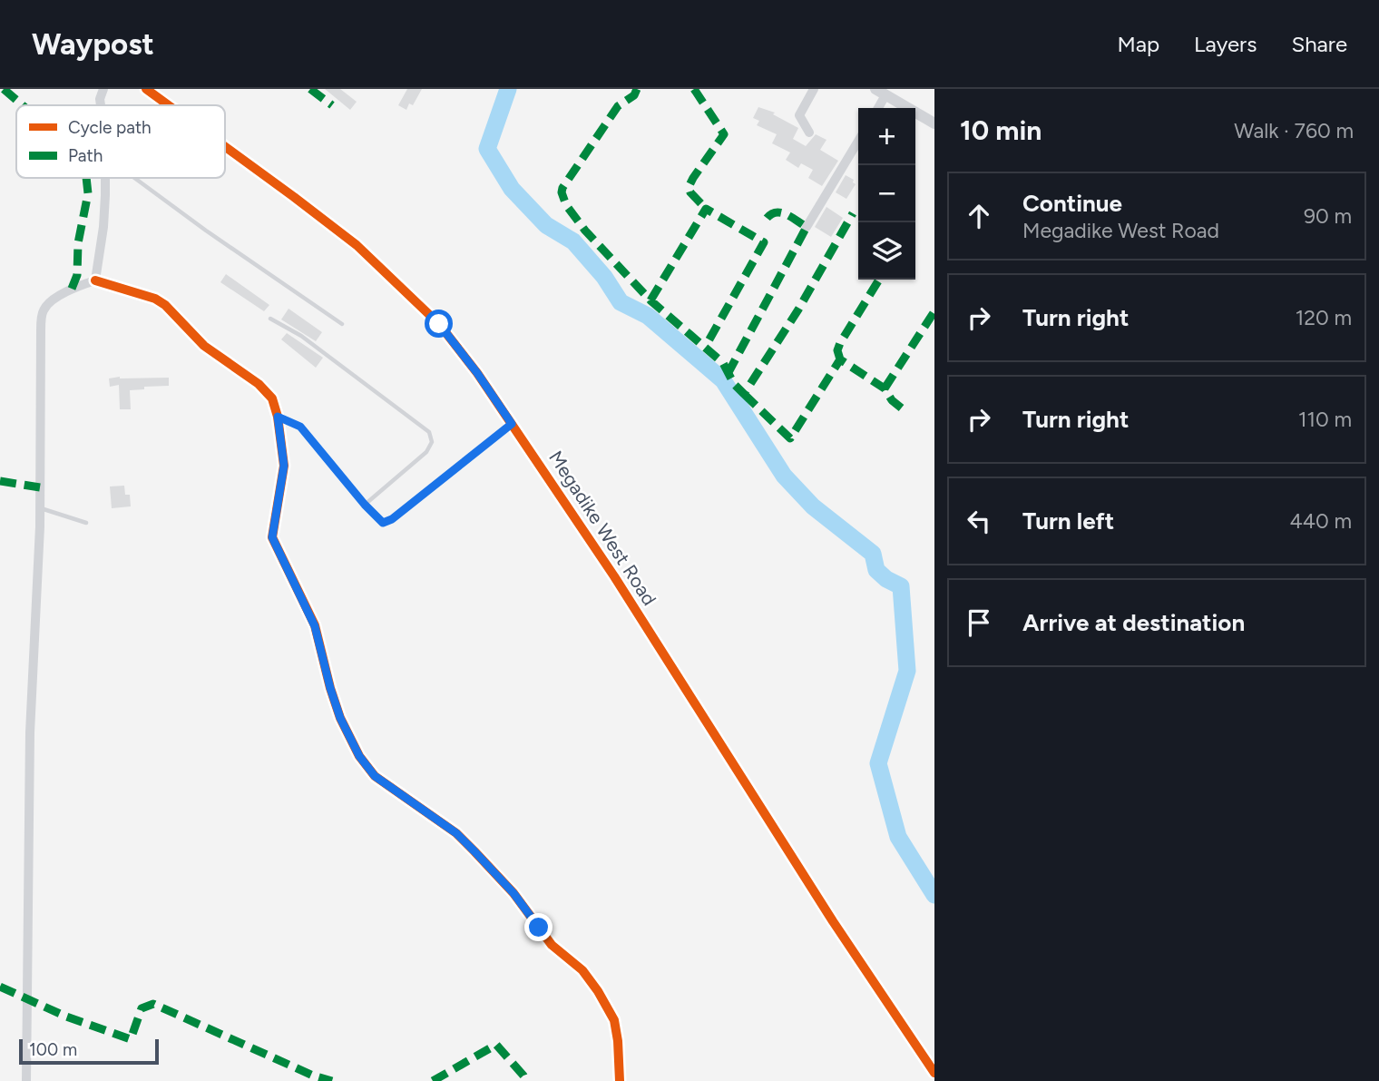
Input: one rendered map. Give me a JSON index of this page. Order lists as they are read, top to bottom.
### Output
{
  "streets": {
    "street": ["Megadike West Road"]
  },
  "legend": ["Cycle path", "Path"],
  "scale_bar": "100 m",
  "page": {
    "header": "Waypost",
    "nav": ["Map", "Layers", "Share"],
    "heading": ["10 min", "Walk · 760 m"],
    "map_buttons": ["+", "−"],
    "list": [
      ["Continue", "Megadike West Road", "90 m"],
      ["Turn right", "120 m"],
      ["Turn right", "110 m"],
      ["Turn left", "440 m"],
      "Arrive at destination"
    ],
    "scale": "100 m"
  }
}
